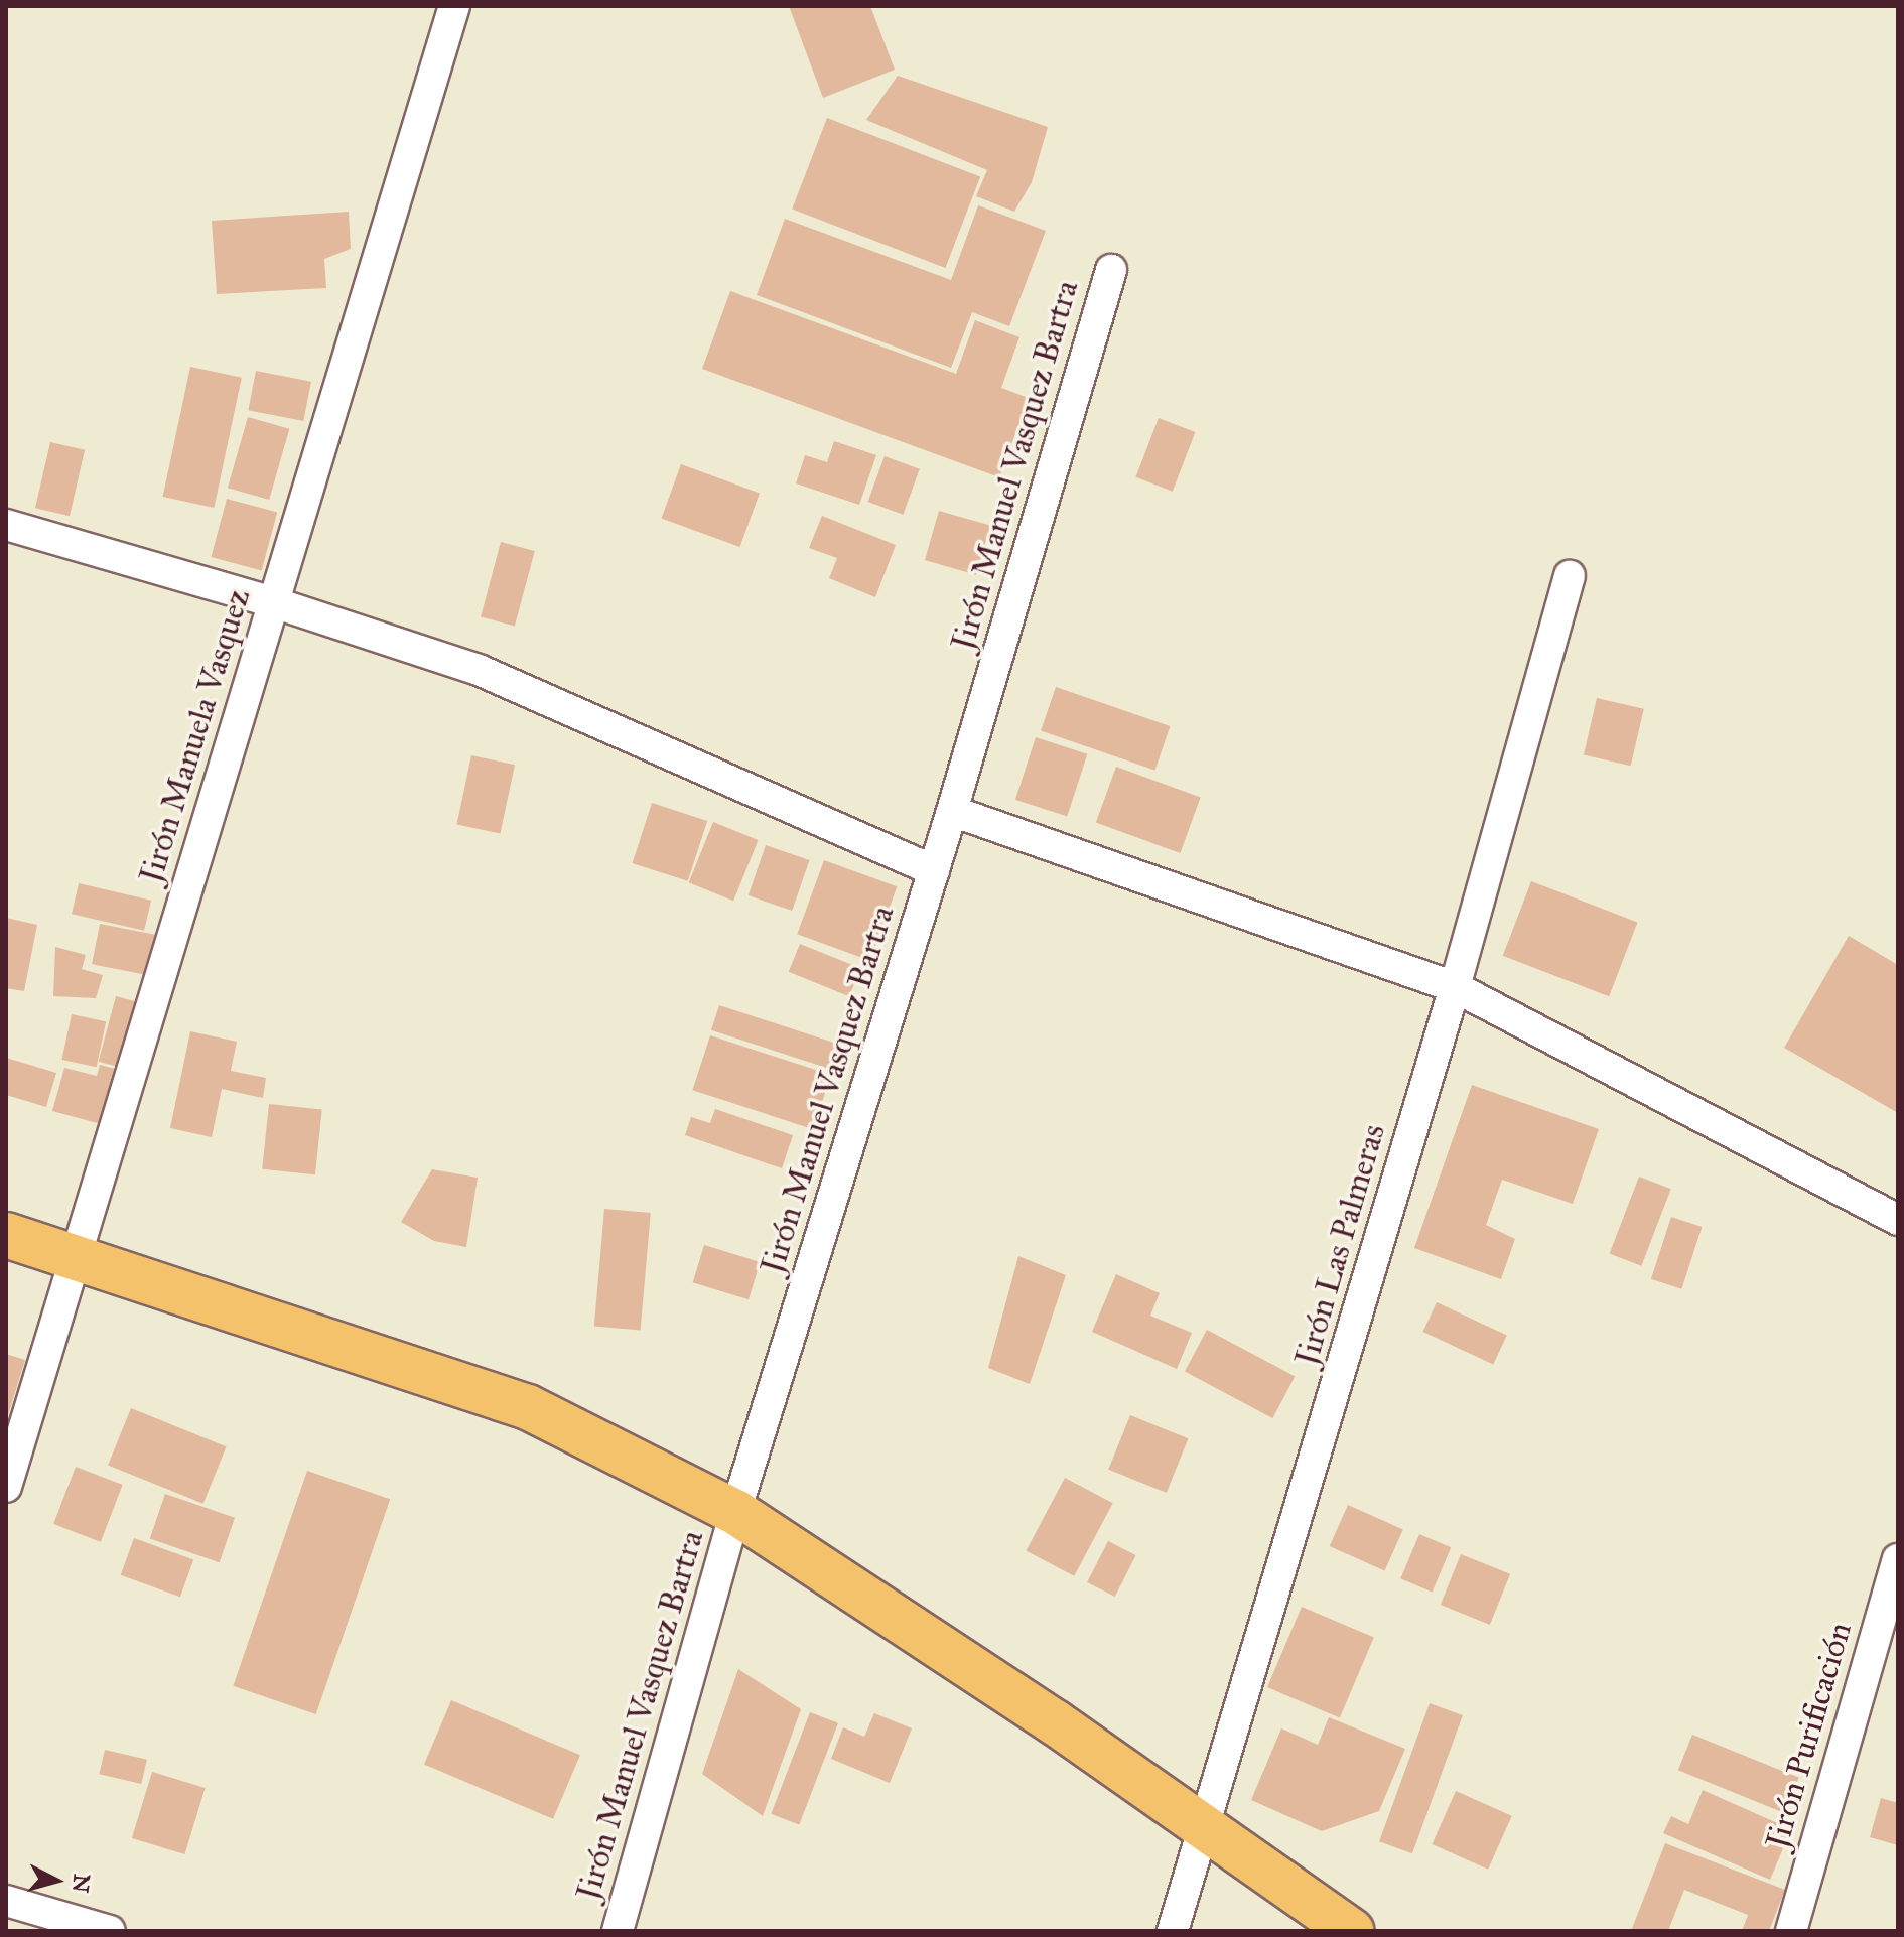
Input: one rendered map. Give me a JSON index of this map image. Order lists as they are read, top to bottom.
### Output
{
  "streets": {
    "street": [
      "Jirón Manuel Vasquez Bartra",
      "Jirón Manuela Vasquez",
      "Jirón Las Palmeras",
      "Jirón Purificación"
    ]
  },
  "north": "right"
}
